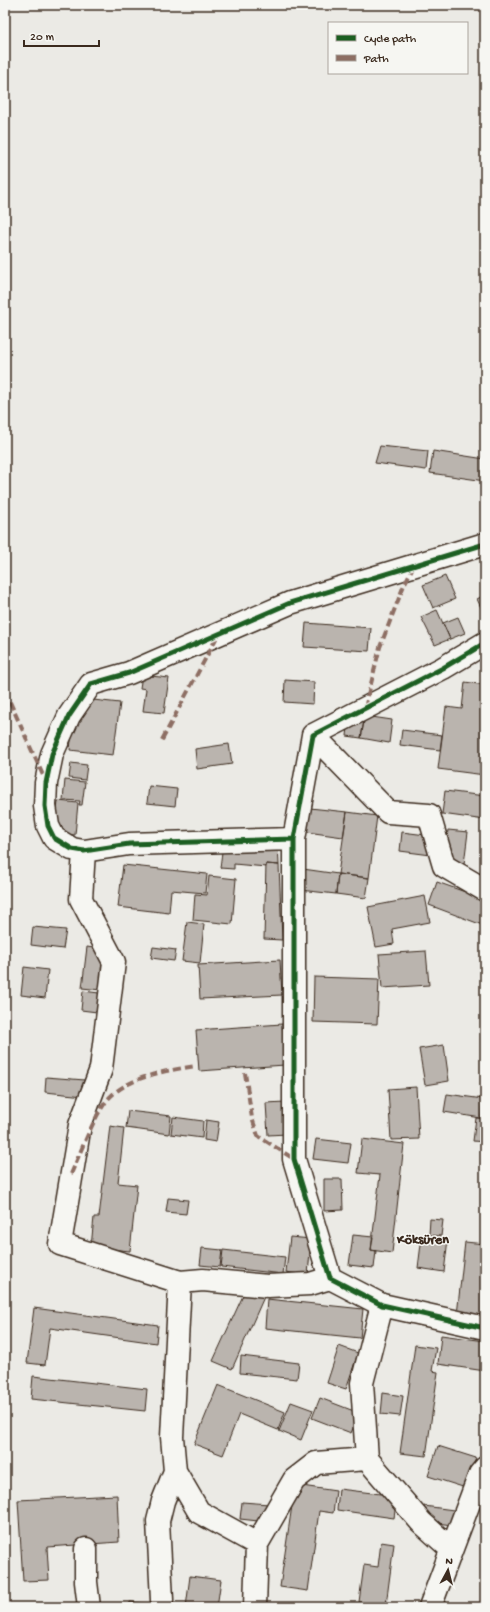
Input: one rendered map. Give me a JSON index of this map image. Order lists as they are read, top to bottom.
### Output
{
  "districts": ["Köksüren"],
  "legend": ["Cycle path", "Path"],
  "scale_bar": "20 m",
  "north": "top"
}
